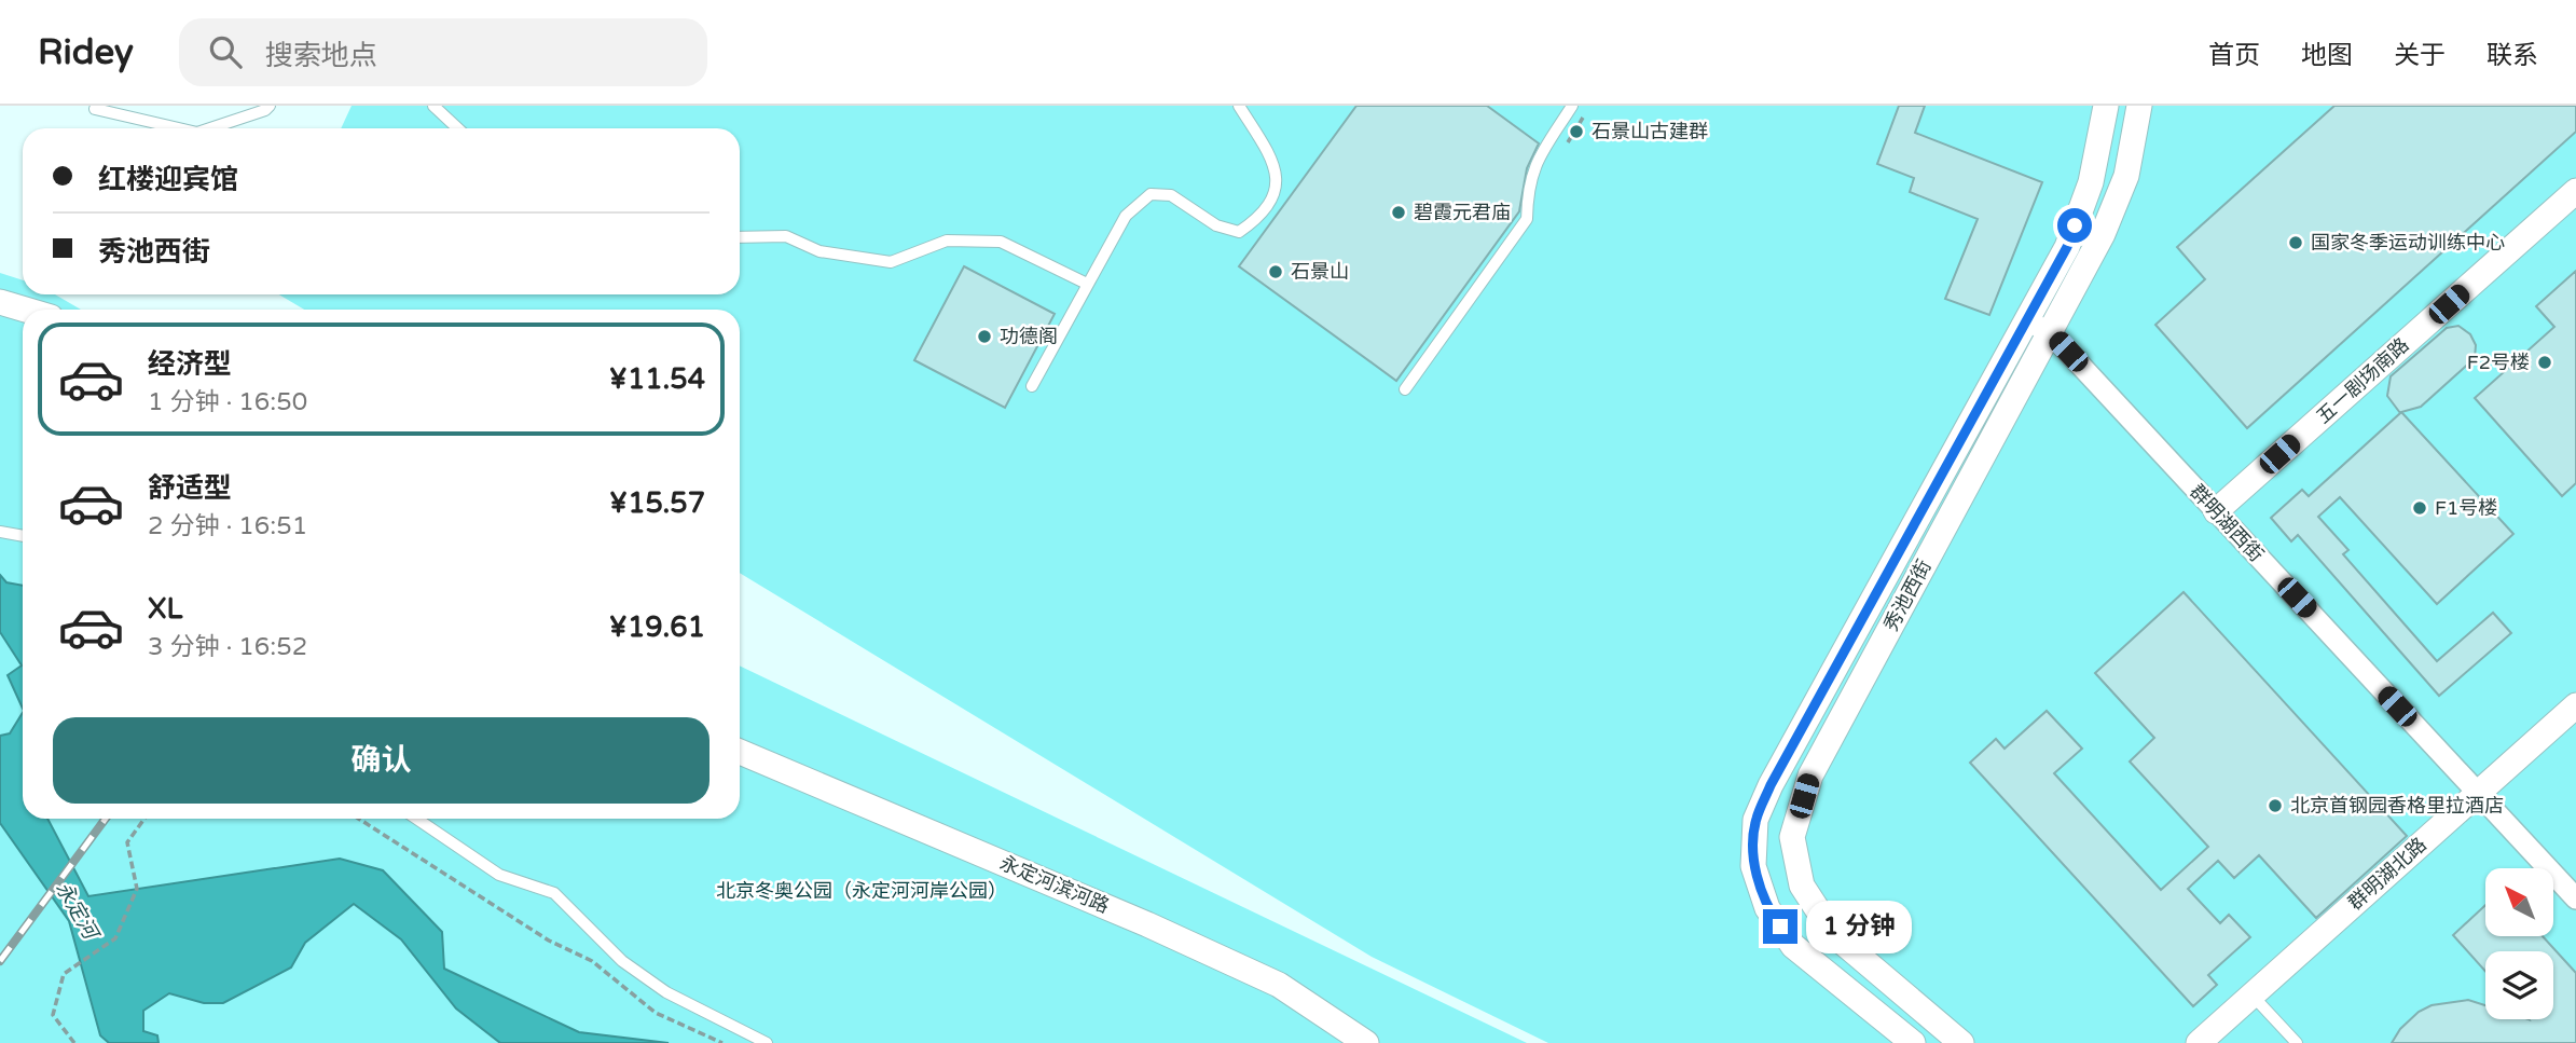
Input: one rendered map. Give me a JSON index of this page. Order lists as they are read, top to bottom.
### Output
{
  "streets": {
    "street": [
      "五一剧场南路",
      "群明湖西街",
      "秀池西街",
      "群明湖北路",
      "永定河滨河路"
    ]
  },
  "crossings": [
    ["五一剧场南路", "群明湖西街"],
    ["群明湖西街", "秀池西街"],
    ["群明湖西街", "群明湖北路"]
  ],
  "water": ["永定河"],
  "parks": ["北京冬奥公园（永定河河岸公园）"],
  "places": [
    "石景山古建群",
    "碧霞元君庙",
    "国家冬季运动训练中心",
    "石景山",
    "功德阁",
    "F2号楼",
    "F1号楼",
    "北京首钢园香格里拉酒店"
  ],
  "north": "top left",
  "page": {
    "header": "Ridey",
    "search": "搜索地点",
    "nav": [
      "首页",
      "地图",
      "关于",
      "联系"
    ],
    "banner": ["红楼迎宾馆", "秀池西街"],
    "list": [
      {
        "name": "经济型",
        "note": "1 分钟 · 16:50",
        "value": "¥11.54"
      },
      {
        "name": "舒适型",
        "note": "2 分钟 · 16:51",
        "value": "¥15.57"
      },
      {
        "name": "XL",
        "note": "3 分钟 · 16:52",
        "value": "¥19.61"
      }
    ],
    "buttons": "确认",
    "bubble": "1 分钟"
  }
}
